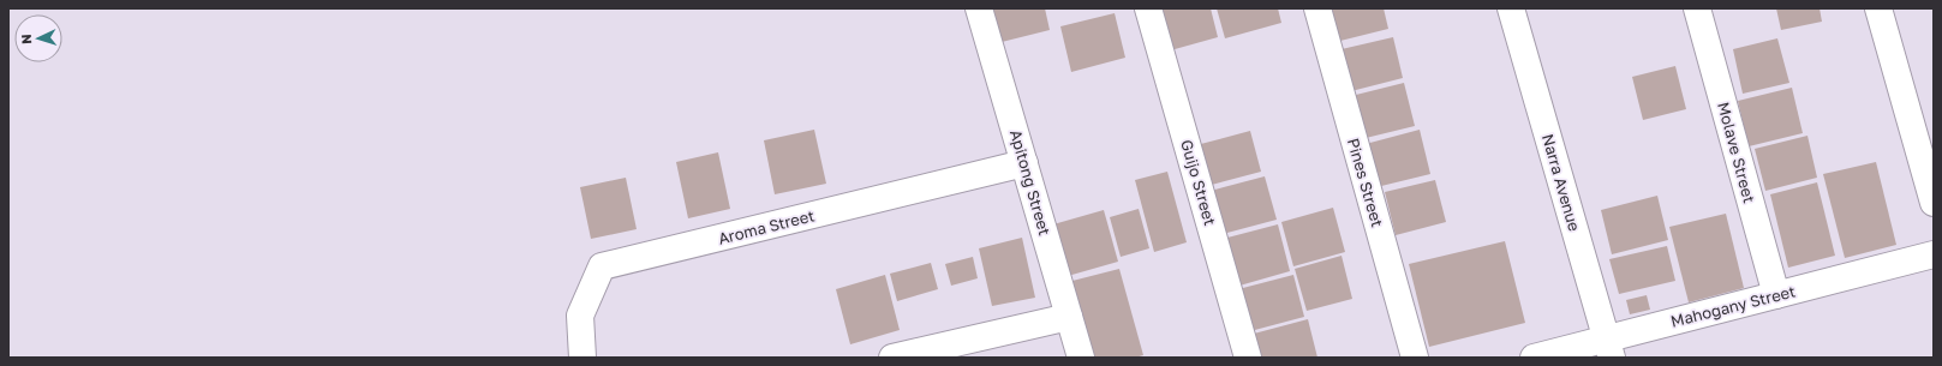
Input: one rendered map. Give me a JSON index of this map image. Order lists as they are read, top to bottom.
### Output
{
  "streets": {
    "street": [
      "Molave Street",
      "Apitong Street",
      "Guijo Street",
      "Pines Street",
      "Narra Avenue",
      "Aroma Street",
      "Mahogany Street"
    ]
  },
  "crossings": [
    ["Molave Street", "Mahogany Street"],
    ["Apitong Street", "Aroma Street"],
    ["Narra Avenue", "Mahogany Street"]
  ],
  "north": "left"
}
